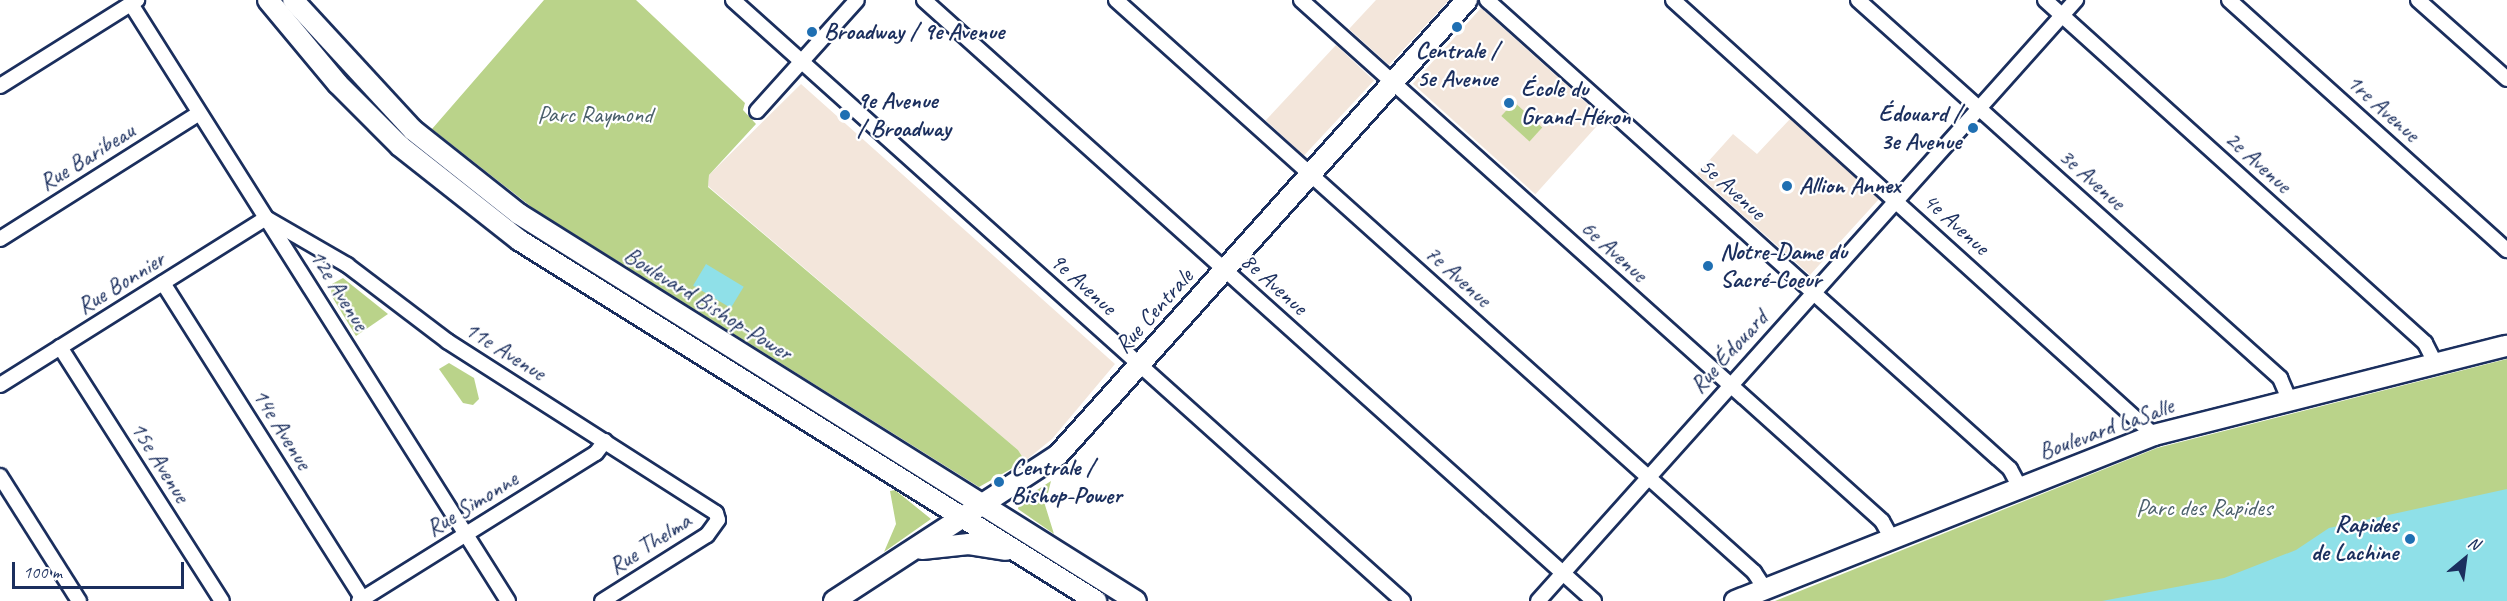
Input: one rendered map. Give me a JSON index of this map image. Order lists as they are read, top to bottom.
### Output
{
  "streets": {
    "street": [
      "1re Avenue",
      "Rue Baribeau",
      "2e Avenue",
      "3e Avenue",
      "5e Avenue",
      "4e Avenue",
      "6e Avenue",
      "7e Avenue",
      "Rue Bonnier",
      "9e Avenue",
      "8e Avenue",
      "12e Avenue",
      "Boulevard Bishop-Power",
      "Rue Centrale",
      "11e Avenue",
      "Rue Édouard",
      "14e Avenue",
      "Boulevard LaSalle",
      "15e Avenue",
      "Rue Simonne",
      "Rue Thelma"
    ]
  },
  "crossings": [
    ["Rue Baribeau", "12e Avenue"],
    ["2e Avenue", "Rue Édouard"],
    ["2e Avenue", "Boulevard LaSalle"],
    ["3e Avenue", "Rue Édouard"],
    ["3e Avenue", "Boulevard LaSalle"],
    ["5e Avenue", "Rue Édouard"],
    ["5e Avenue", "Boulevard LaSalle"],
    ["4e Avenue", "Rue Édouard"],
    ["4e Avenue", "Boulevard LaSalle"],
    ["6e Avenue", "Rue Centrale"],
    ["6e Avenue", "Rue Édouard"],
    ["6e Avenue", "Boulevard LaSalle"],
    ["7e Avenue", "Rue Centrale"],
    ["7e Avenue", "Rue Édouard"],
    ["7e Avenue", "Boulevard LaSalle"],
    ["Rue Bonnier", "12e Avenue"],
    ["Rue Bonnier", "11e Avenue"],
    ["Rue Bonnier", "14e Avenue"],
    ["Rue Bonnier", "15e Avenue"],
    ["9e Avenue", "Rue Centrale"],
    ["8e Avenue", "Rue Centrale"],
    ["8e Avenue", "Rue Édouard"],
    ["12e Avenue", "11e Avenue"],
    ["12e Avenue", "Rue Simonne"],
    ["Boulevard Bishop-Power", "Rue Centrale"],
    ["11e Avenue", "Rue Simonne"],
    ["11e Avenue", "Rue Thelma"],
    ["14e Avenue", "Rue Simonne"]
  ],
  "parks": ["Parc Raymond", "Parc des Rapides"],
  "places": [
    "Centrale / 5e Avenue",
    "Broadway / 9e Avenue",
    "École du Grand-Héron",
    "9e Avenue / Broadway",
    "Édouard / 3e Avenue",
    "Allion Annex",
    "Notre-Dame du Sacré-Coeur",
    "Centrale / Bishop-Power",
    "Rapides de Lachine"
  ],
  "scale_bar": "100 m",
  "north": "top right"
}
